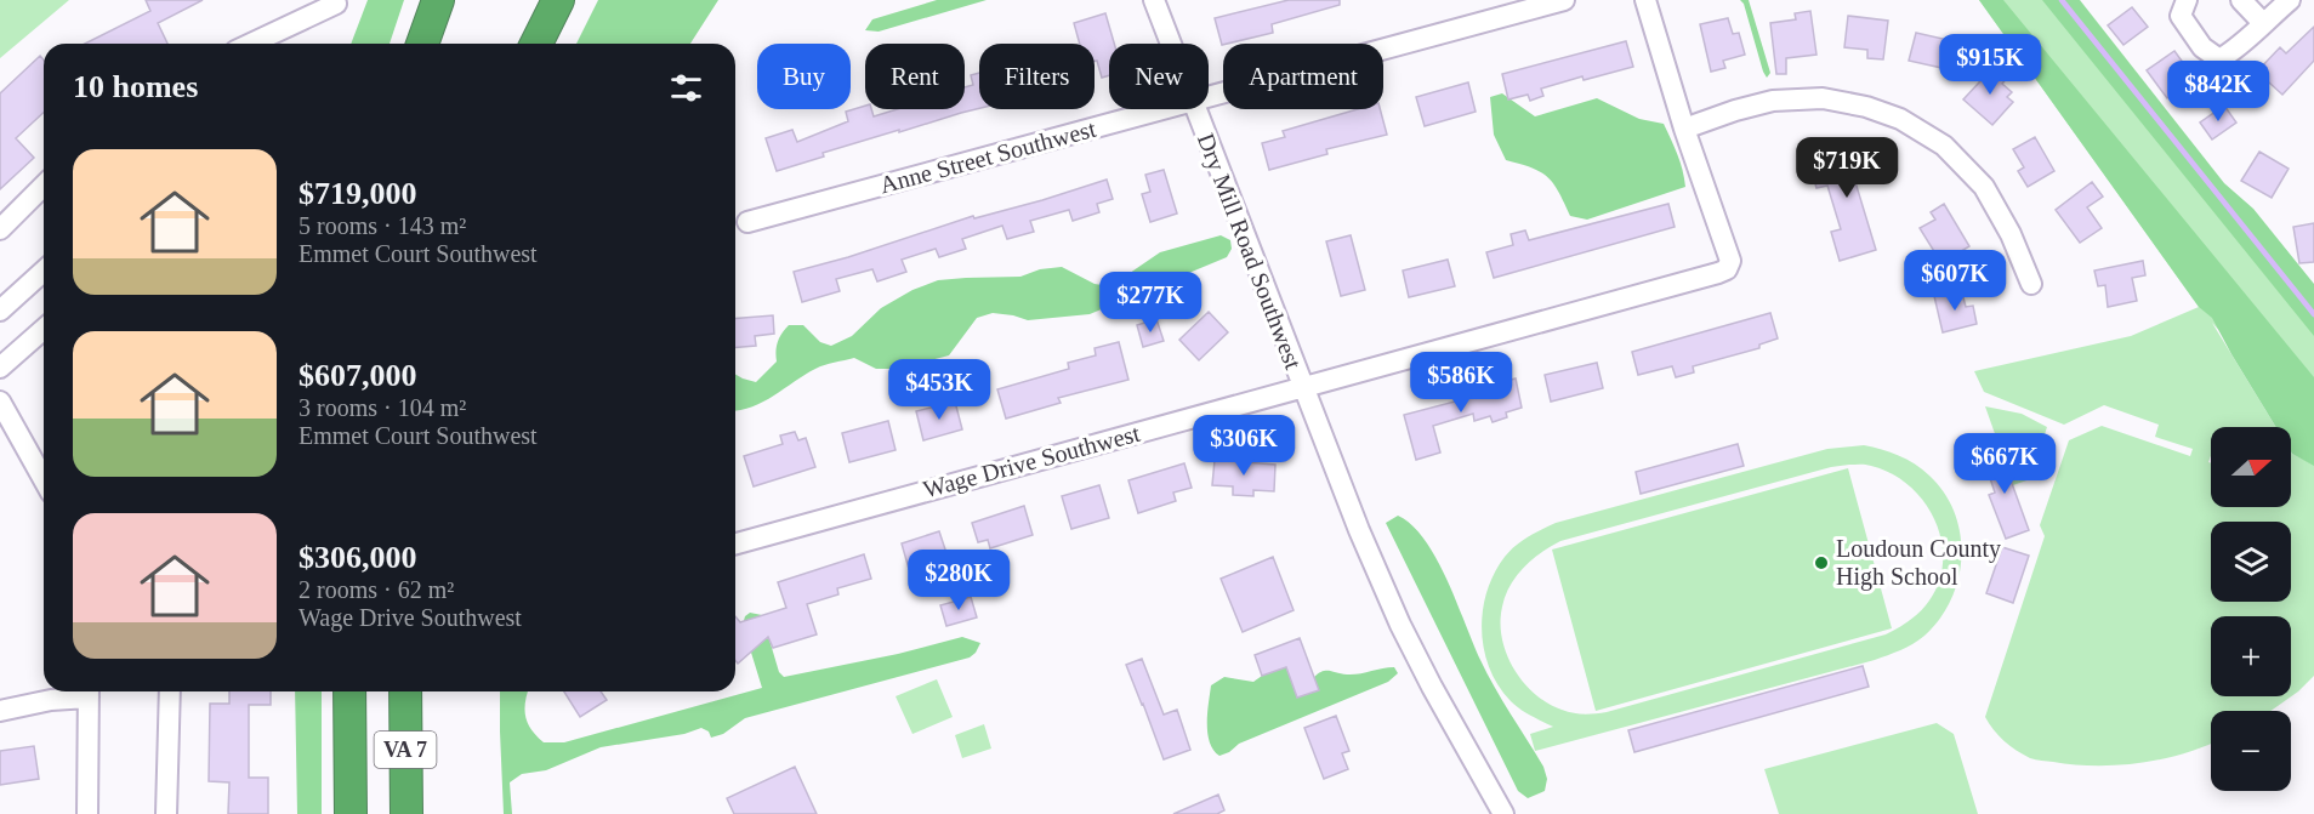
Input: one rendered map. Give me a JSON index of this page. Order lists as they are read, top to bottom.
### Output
{
  "streets": {
    "highway": ["VA 7"],
    "street": ["Anne Street Southwest", "Dry Mill Road Southwest", "Wage Drive Southwest"]
  },
  "crossings": [
    ["Dry Mill Road Southwest", "Wage Drive Southwest"]
  ],
  "places": ["Loudoun County High School"],
  "north": "right",
  "page": {
    "price": [
      "$915K",
      "$842K",
      "$719K",
      "$607K",
      "$277K",
      "$586K",
      "$453K",
      "$306K",
      "$667K",
      "$280K"
    ],
    "chip": [
      "Buy",
      "Rent",
      "Filters",
      "New",
      "Apartment"
    ],
    "heading": "10 homes",
    "list": [
      {
        "name": "$719,000",
        "note": "5 rooms · 143 m² · Emmet Court Southwest"
      },
      {
        "name": "$607,000",
        "note": "3 rooms · 104 m² · Emmet Court Southwest"
      },
      {
        "name": "$306,000",
        "note": "2 rooms · 62 m² · Wage Drive Southwest"
      }
    ],
    "map_buttons": ["+", "−"]
  }
}
